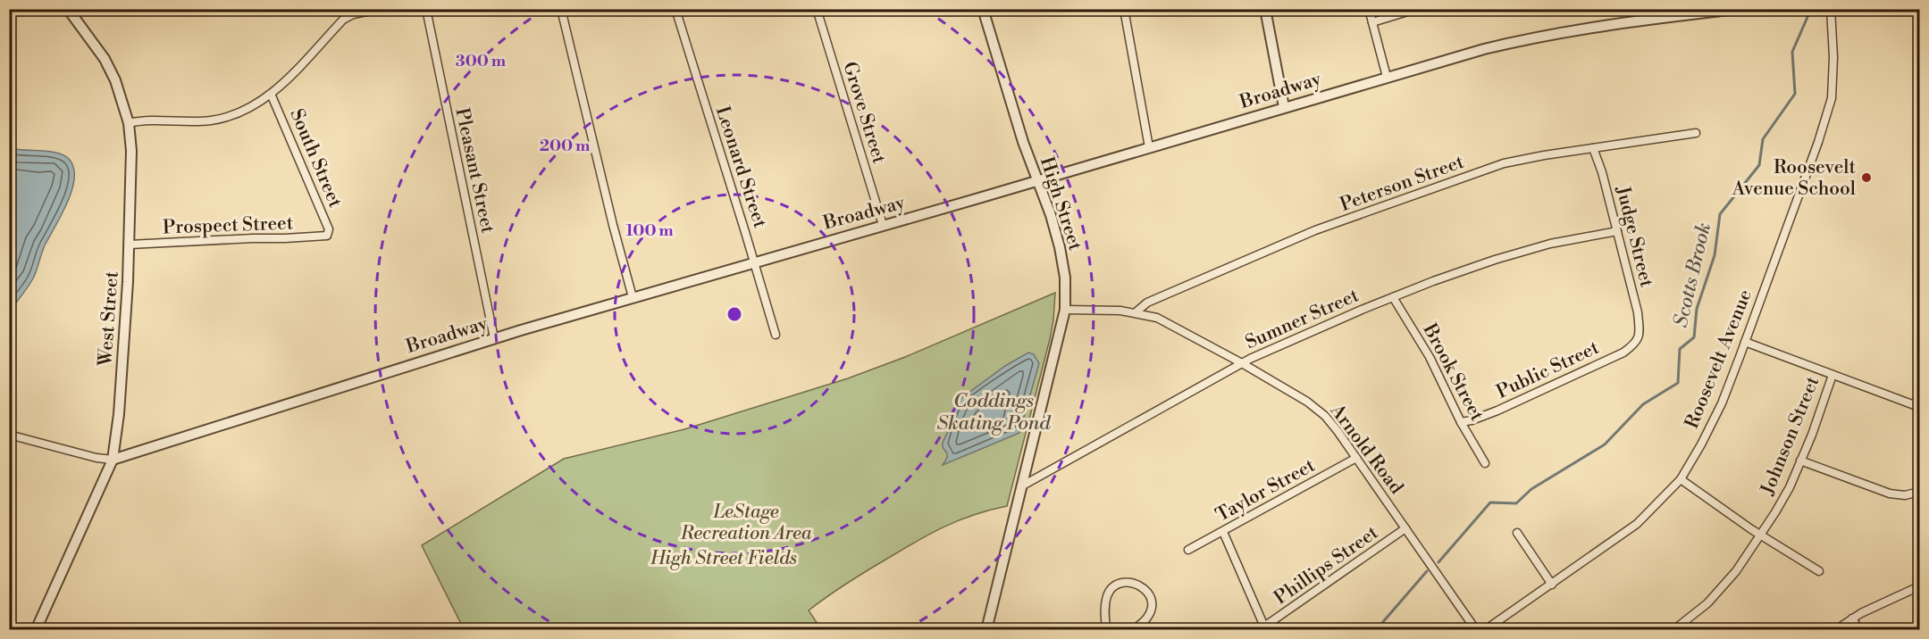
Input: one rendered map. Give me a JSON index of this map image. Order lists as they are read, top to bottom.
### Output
{
  "streets": {
    "street": [
      "Broadway",
      "Grove Street",
      "South Street",
      "Leonard Street",
      "Pleasant Street",
      "Peterson Street",
      "High Street",
      "Prospect Street",
      "Judge Street",
      "West Street",
      "Sumner Street",
      "Roosevelt Avenue",
      "Public Street",
      "Brook Street",
      "Johnson Street",
      "Arnold Road",
      "Taylor Street",
      "Phillips Street"
    ]
  },
  "crossings": [
    ["Broadway", "Grove Street"],
    ["Broadway", "Leonard Street"],
    ["Broadway", "Pleasant Street"],
    ["Broadway", "High Street"],
    ["Broadway", "West Street"],
    ["South Street", "Prospect Street"],
    ["Peterson Street", "Judge Street"],
    ["Peterson Street", "Arnold Road"],
    ["High Street", "Sumner Street"],
    ["High Street", "Arnold Road"],
    ["Prospect Street", "West Street"],
    ["Judge Street", "Sumner Street"],
    ["Judge Street", "Public Street"],
    ["Sumner Street", "Brook Street"],
    ["Sumner Street", "Arnold Road"],
    ["Public Street", "Brook Street"],
    ["Arnold Road", "Taylor Street"],
    ["Arnold Road", "Phillips Street"],
    ["Taylor Street", "Phillips Street"]
  ],
  "water": ["Scotts Brook", "Coddings Skating Pond"],
  "parks": ["LeStage Recreation Area", "High Street Fields"],
  "places": ["Roosevelt Avenue School"],
  "rings": ["300 m", "200 m", "100 m"]
}
